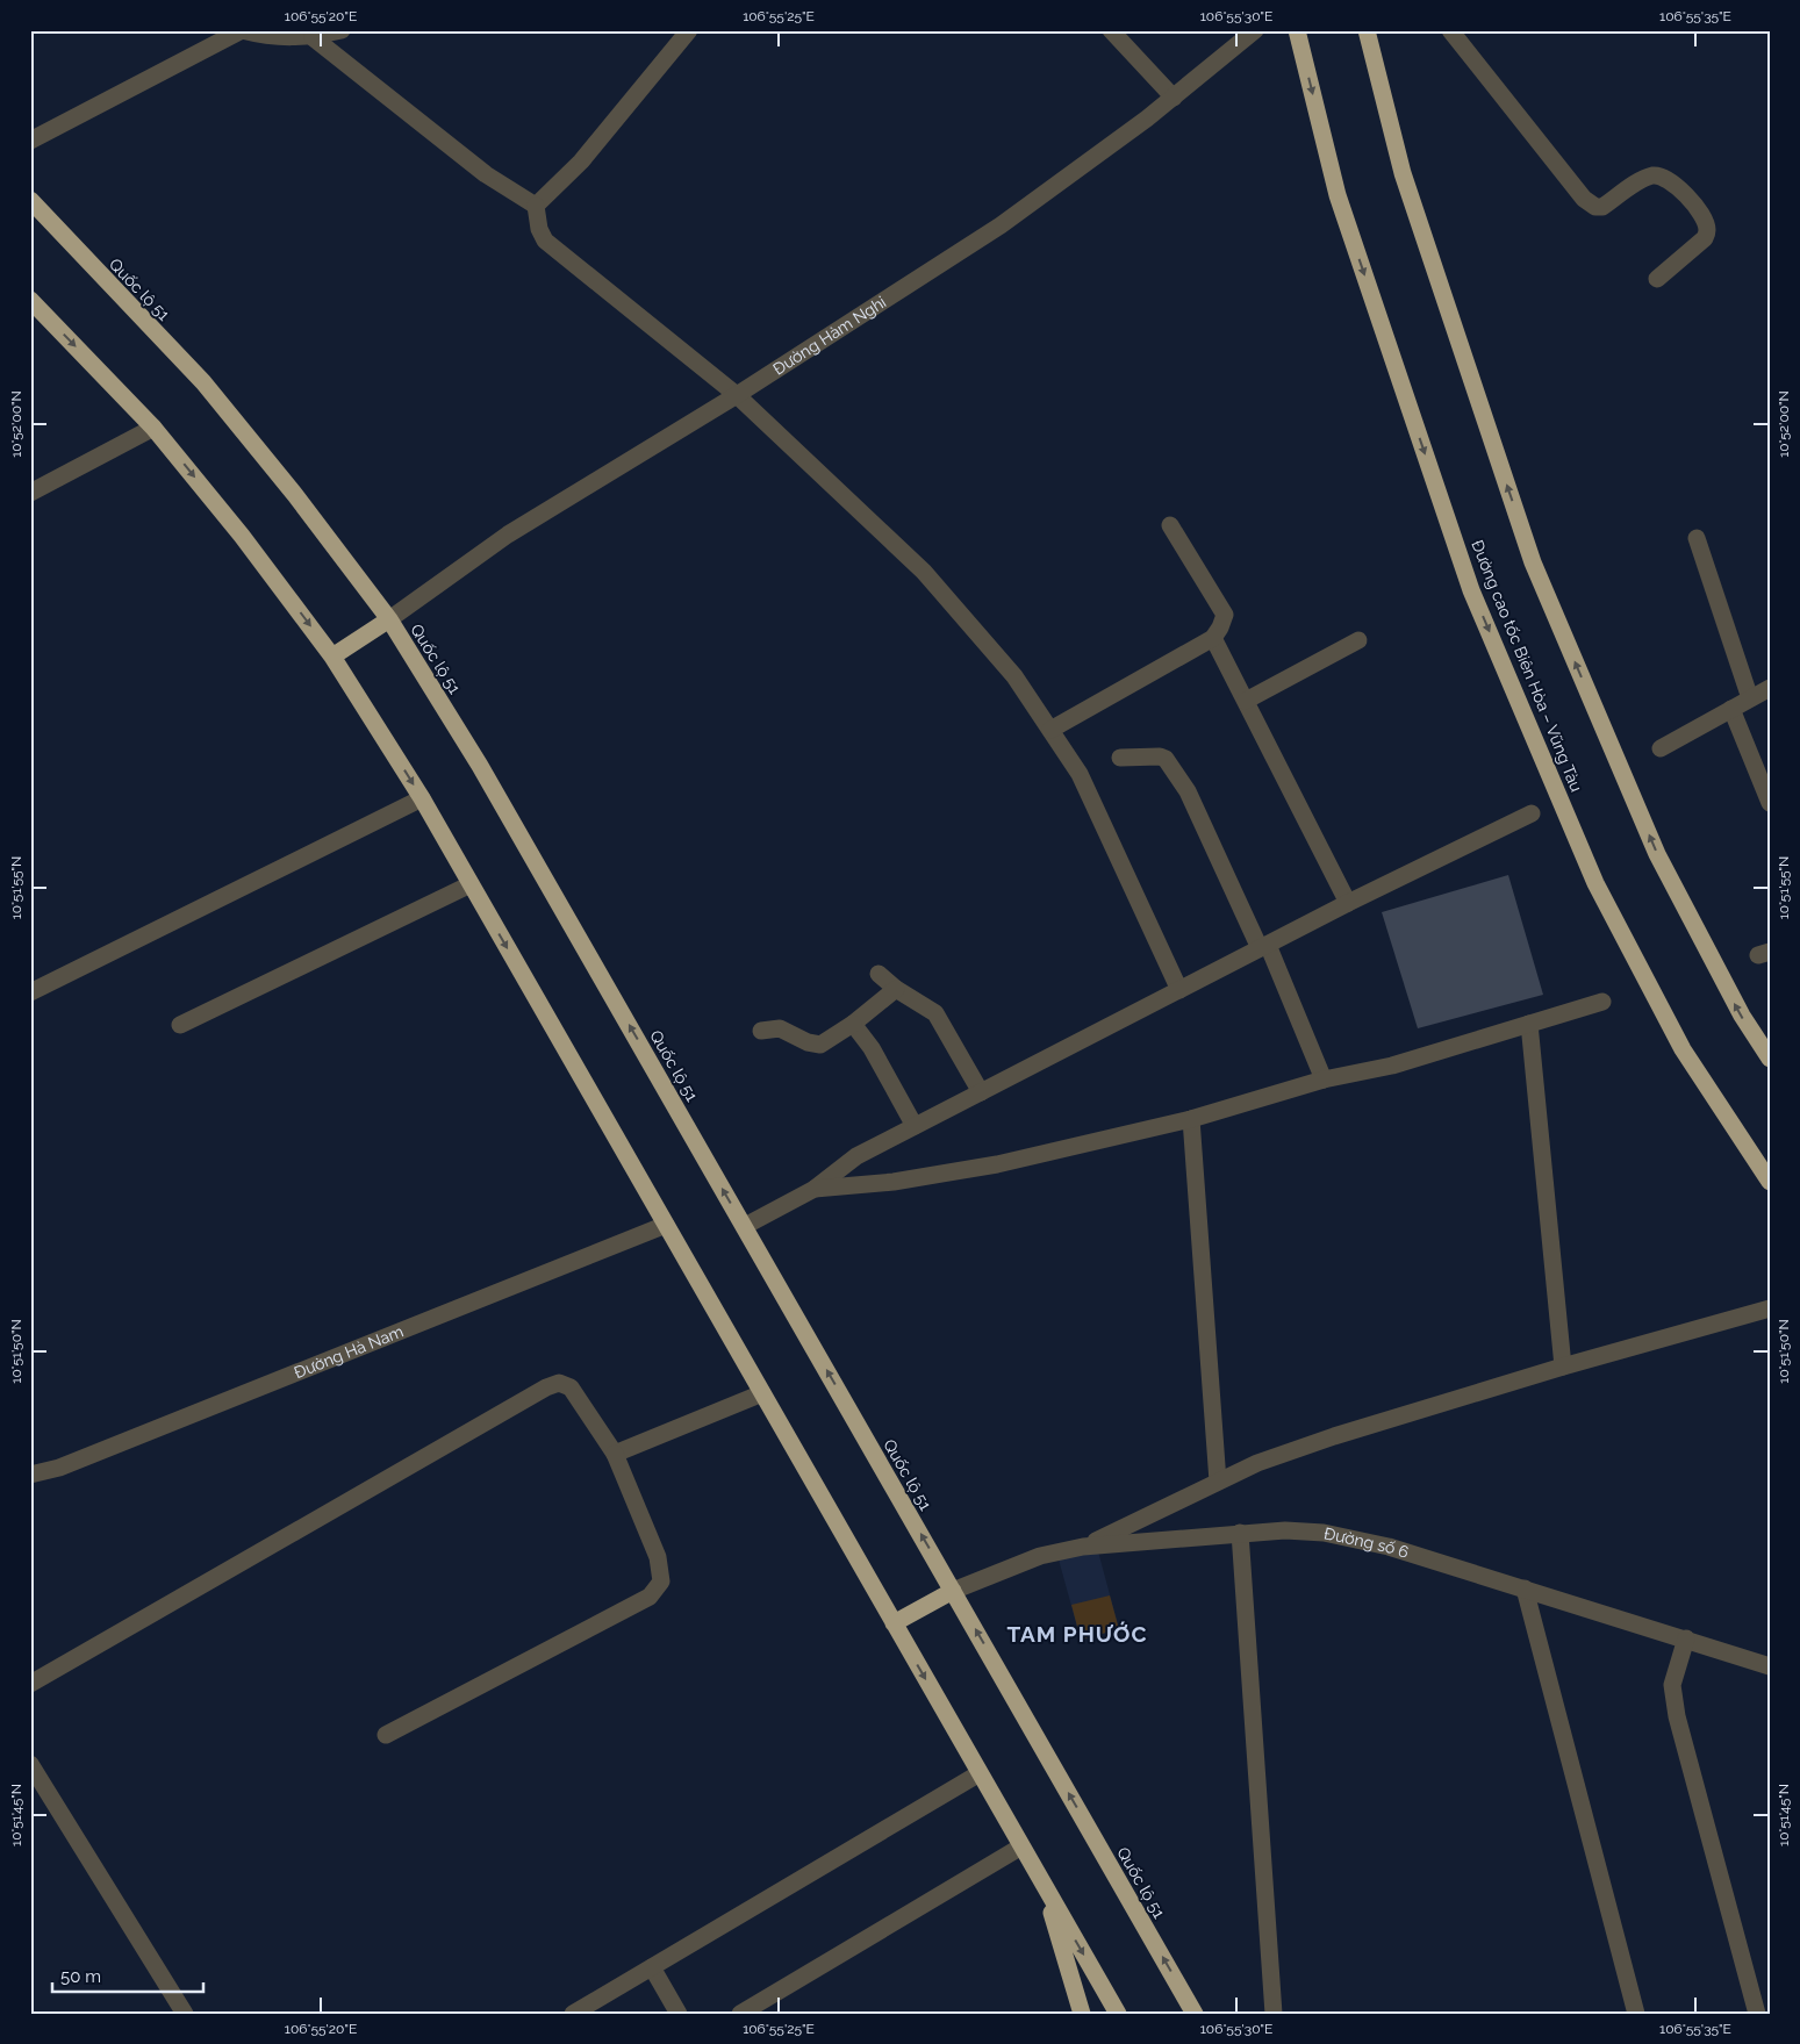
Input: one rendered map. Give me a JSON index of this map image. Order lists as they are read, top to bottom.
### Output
{
  "streets": {
    "highway": ["Quốc lộ 51", "Đường cao tốc Biên Hòa – Vũng Tàu"],
    "street": ["Đường Hàm Nghi", "Đường Hà Nam", "Đường số 6"]
  },
  "crossings": [
    ["Quốc lộ 51", "Đường Hàm Nghi"],
    ["Quốc lộ 51", "Đường số 6"]
  ],
  "districts": ["TAM PHƯỚC"],
  "scale_bar": "50 m",
  "coordinates": [
    "106°55'20\"E",
    "106°55'25\"E",
    "106°55'30\"E",
    "106°55'35\"E",
    "10°52'00\"N",
    "10°51'55\"N",
    "10°51'50\"N",
    "10°51'45\"N"
  ]
}
